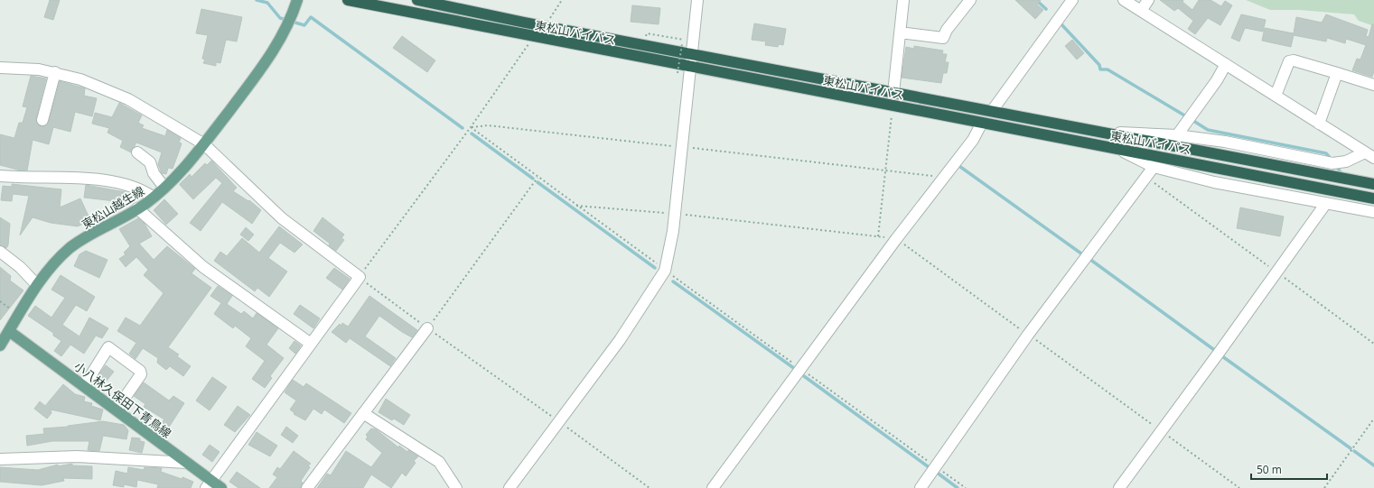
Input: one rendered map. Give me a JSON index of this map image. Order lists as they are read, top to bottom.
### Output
{
  "streets": {
    "highway": ["東松山バイパス"],
    "main road": ["東松山越生線", "小八林久保田下青鳥線"]
  },
  "crossings": [
    ["東松山越生線", "小八林久保田下青鳥線"]
  ],
  "scale_bar": "50 m"
}
